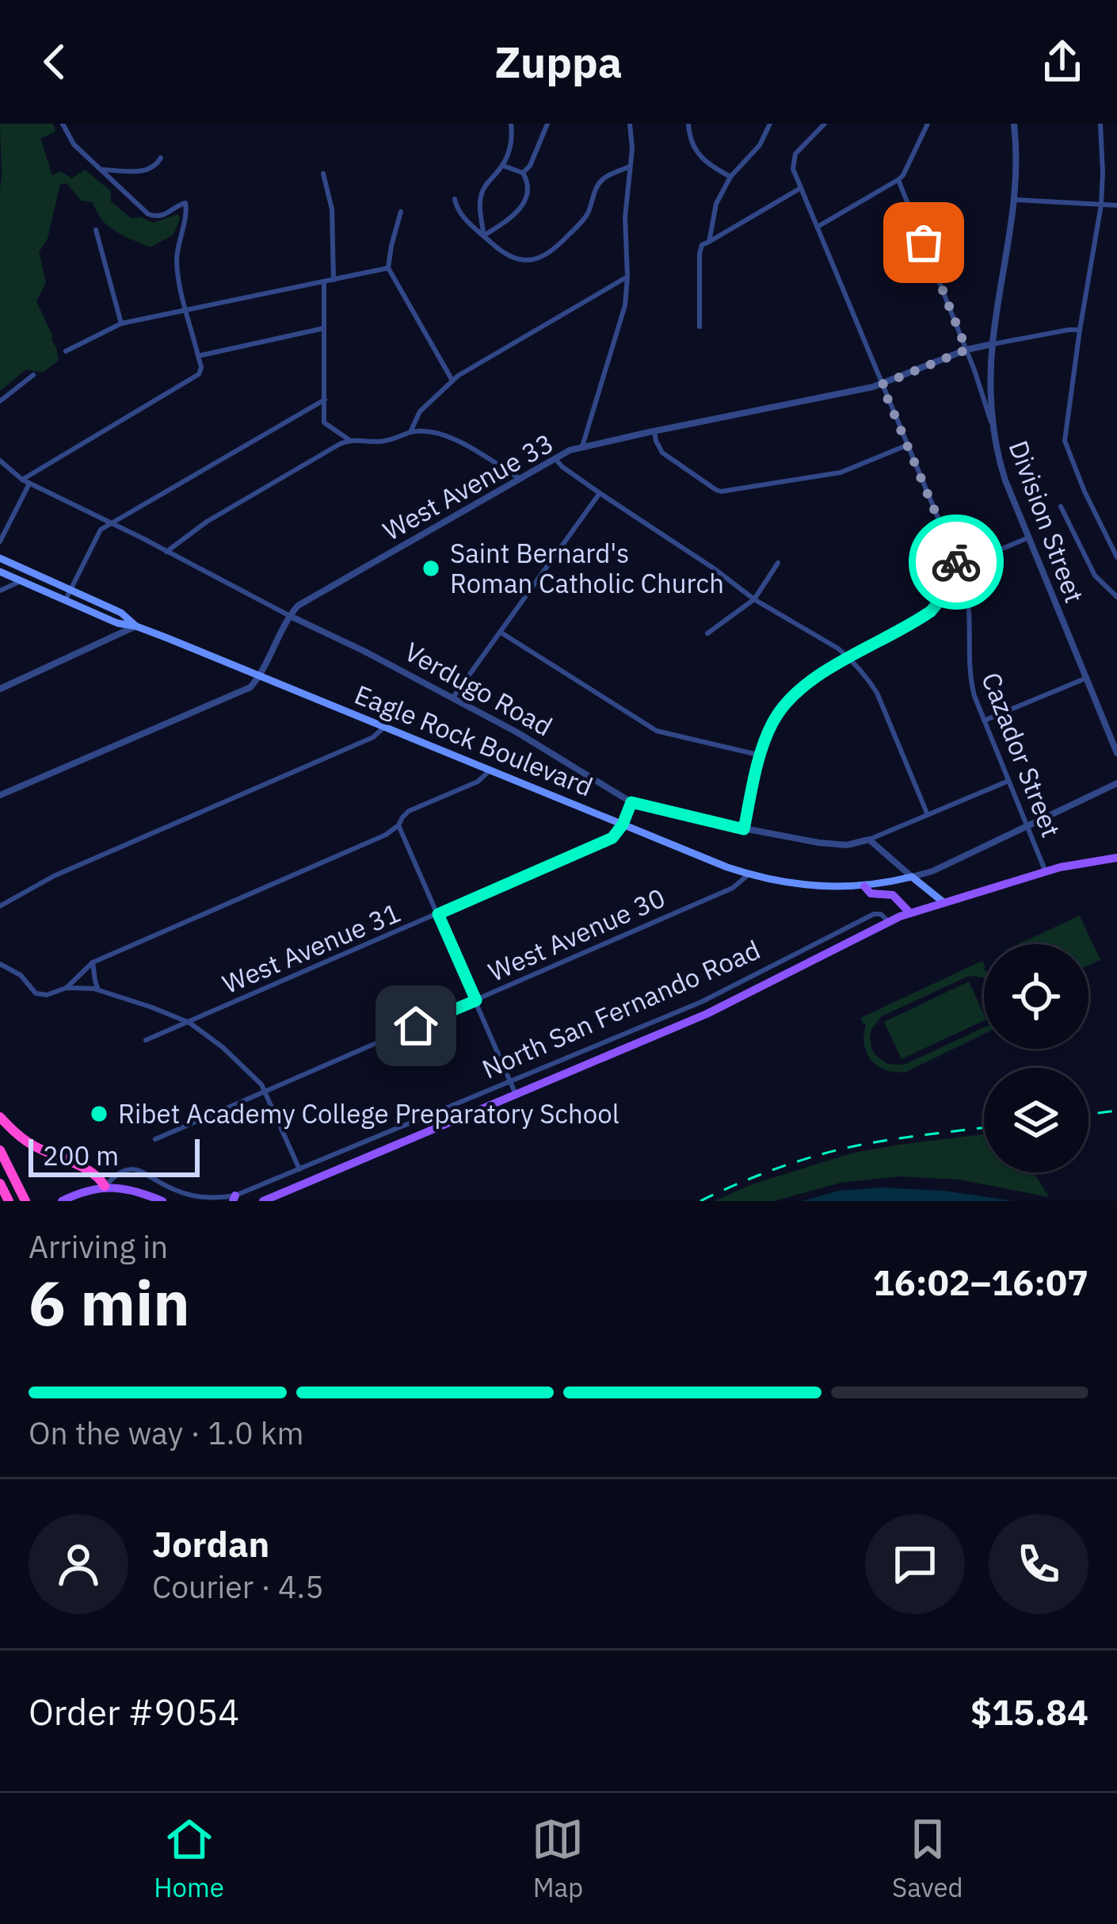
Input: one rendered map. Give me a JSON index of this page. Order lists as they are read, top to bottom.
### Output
{
  "streets": {
    "main road": ["Eagle Rock Boulevard", "North San Fernando Road"],
    "street": [
      "West Avenue 33",
      "Division Street",
      "Verdugo Road",
      "Cazador Street",
      "West Avenue 30",
      "West Avenue 31"
    ]
  },
  "crossings": [
    ["West Avenue 33", "Division Street"],
    ["West Avenue 33", "Verdugo Road"],
    ["West Avenue 33", "Eagle Rock Boulevard"],
    ["West Avenue 33", "Cazador Street"],
    ["Eagle Rock Boulevard", "West Avenue 30"],
    ["Eagle Rock Boulevard", "West Avenue 31"],
    ["Cazador Street", "North San Fernando Road"]
  ],
  "places": ["Saint Bernard's Roman Catholic Church", "Ribet Academy College Preparatory School"],
  "scale_bar": "200 m",
  "page": {
    "header": "Zuppa",
    "scale": "200 m",
    "heading": ["6 min", "Arriving in", "16:02–16:07"],
    "panel": [
      "Jordan",
      "Courier · 4.5",
      "Order #9054",
      "$15.84"
    ],
    "bar": "On the way · 1.0 km",
    "tabs": ["Home", "Map", "Saved"]
  }
}
